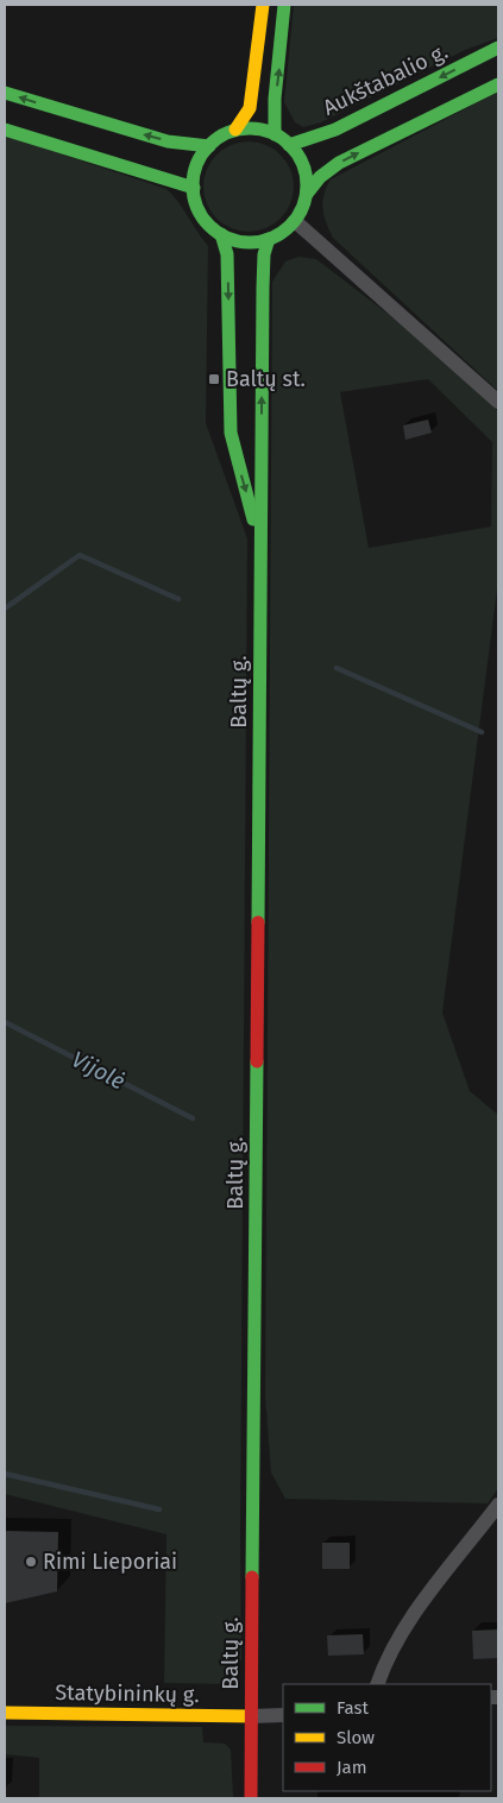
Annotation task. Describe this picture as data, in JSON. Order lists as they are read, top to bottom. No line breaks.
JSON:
{"streets":{"main road":["Aukštabalio g.","Baltų g.","Statybininkų g."]},"crossings":[["Aukštabalio g.","Baltų g."],["Baltų g.","Statybininkų g."]],"water":["Vijolė"],"places":{"transit":["Baltų st."],"other":["Rimi Lieporiai"]},"legend":["Fast","Slow","Jam"]}
